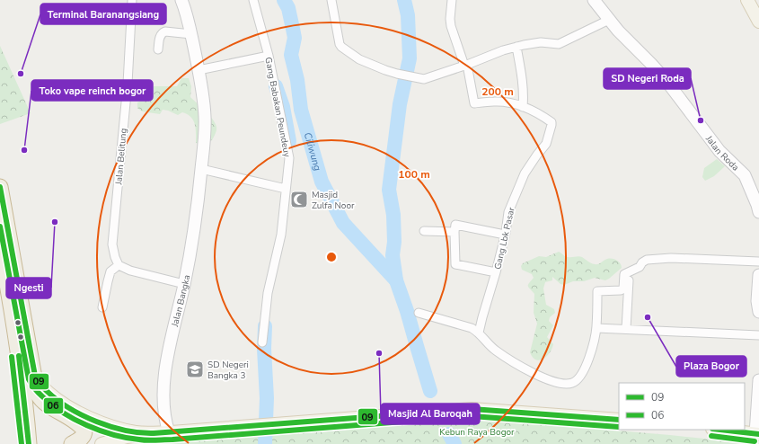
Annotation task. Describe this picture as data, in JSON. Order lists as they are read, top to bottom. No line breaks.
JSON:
{"streets":{"street":["Gang Babakan Peundeuy","Jalan Roda","Jalan Belitung","Gang Lbk Pasar","Jalan Bangka"]},"water":["Ciliwung"],"parks":["Kebun Raya Bogor"],"places":{"other":["Terminal Baranangsiang","SD Negeri Roda","Toko vape reinch bogor","Ngesti","Plaza Bogor","Masjid Al Baroqah"],"mosque":["Masjid Zulfa Noor"],"school or university":["SD Negeri Bangka 3"]},"lines":["transit line 09","transit line 06"],"legend":["09","06"],"rings":["200 m","100 m"]}
